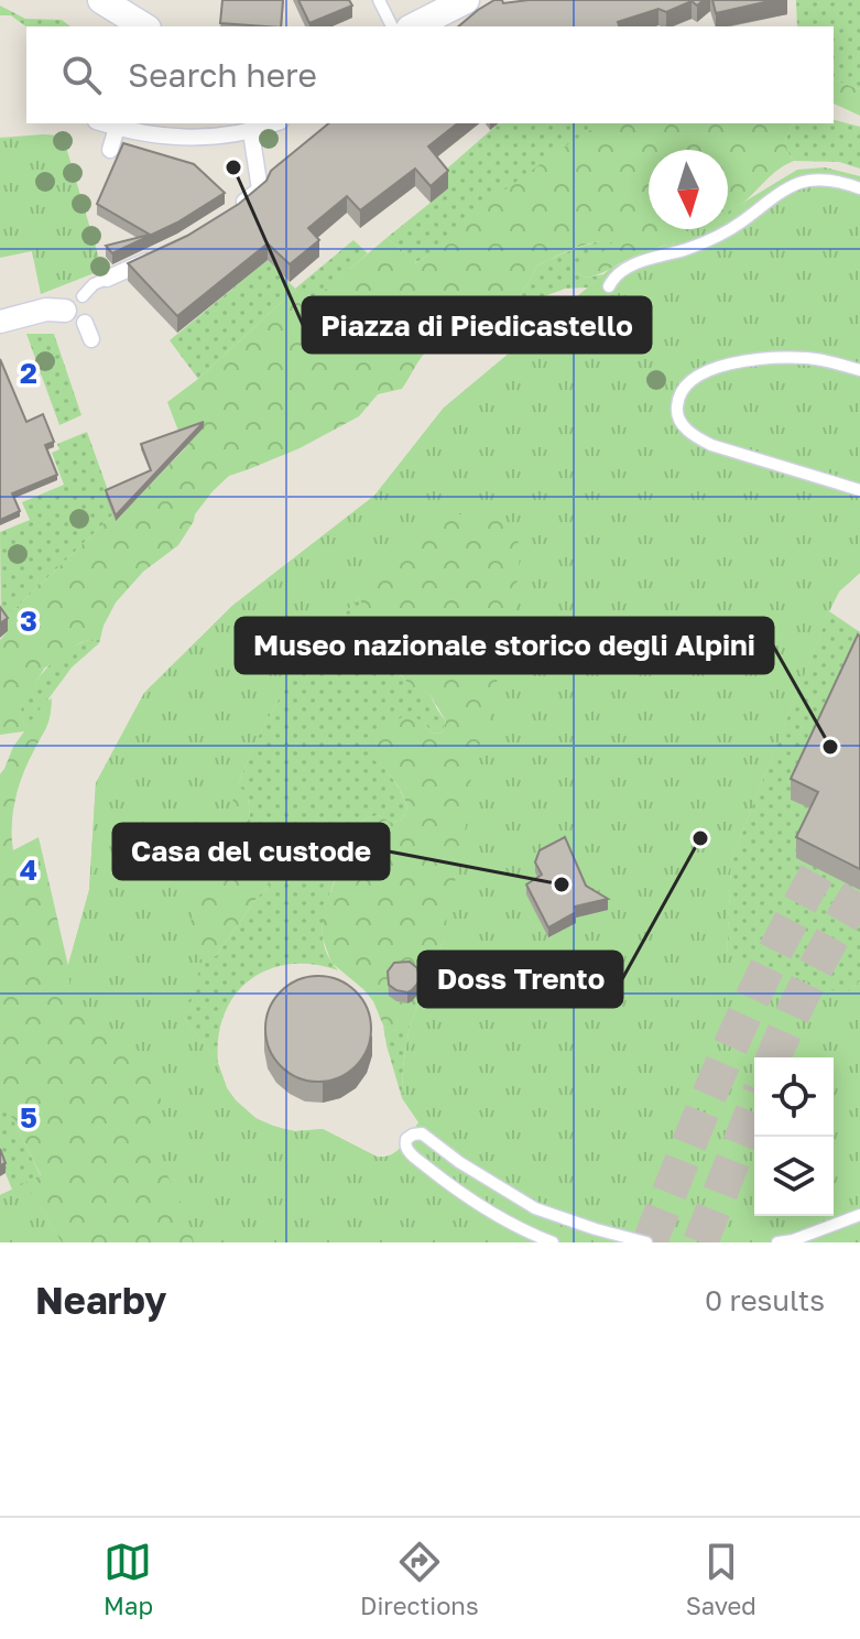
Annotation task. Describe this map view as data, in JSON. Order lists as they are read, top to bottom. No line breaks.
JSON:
{"places":["Piazza di Piedicastello","Museo nazionale storico degli Alpini","Doss Trento","Casa del custode"],"north":"bottom","page":{"search":"Search here","heading":["Nearby","0 results"],"nav":["Map","Directions","Saved"]},"grid":{"rows":["2","3","4","5"]}}
